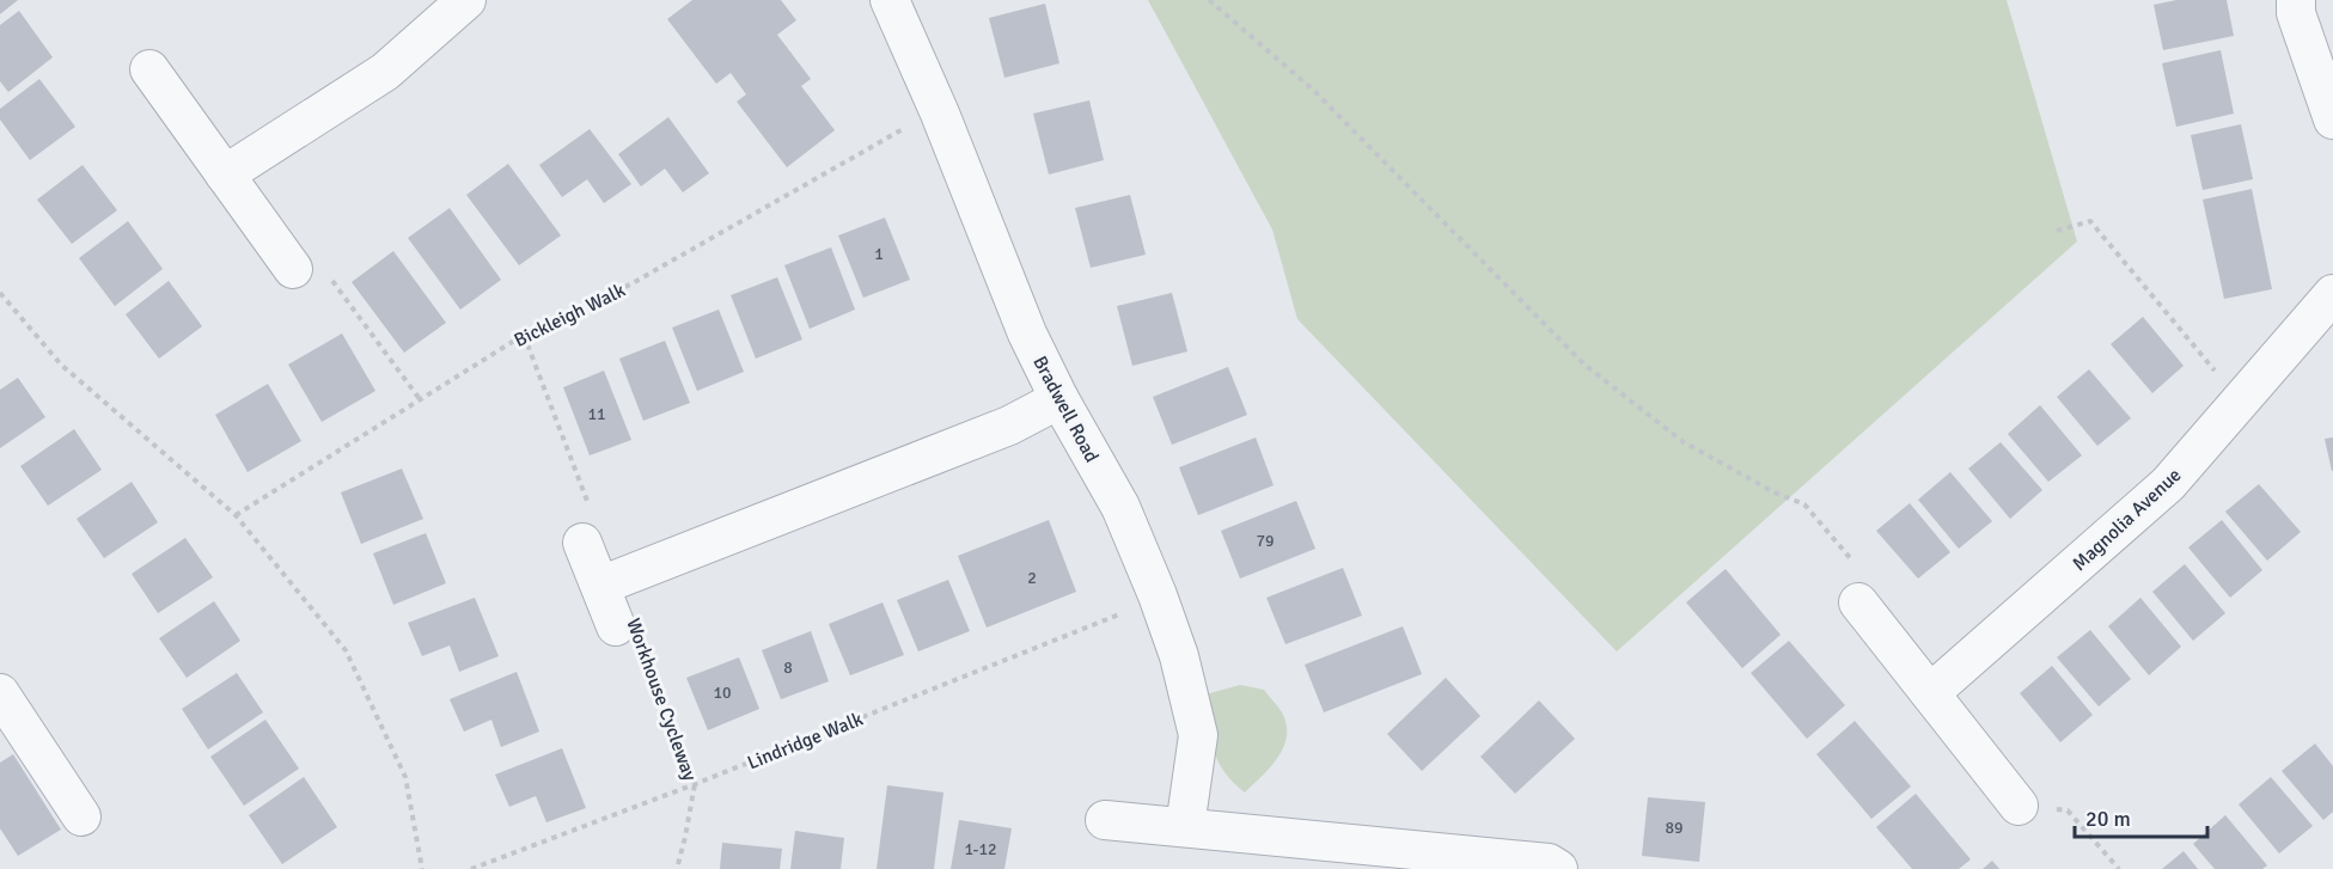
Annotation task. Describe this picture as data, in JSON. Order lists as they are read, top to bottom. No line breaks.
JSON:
{"streets":{"street":["Bradwell Road","Magnolia Avenue"],"path":["Bickleigh Walk","Workhouse Cycleway","Lindridge Walk"]},"crossings":[["Workhouse Cycleway","Lindridge Walk"]],"house_numbers":["1","11","79","2","8","10","89","1-12"],"scale_bar":"20 m"}
